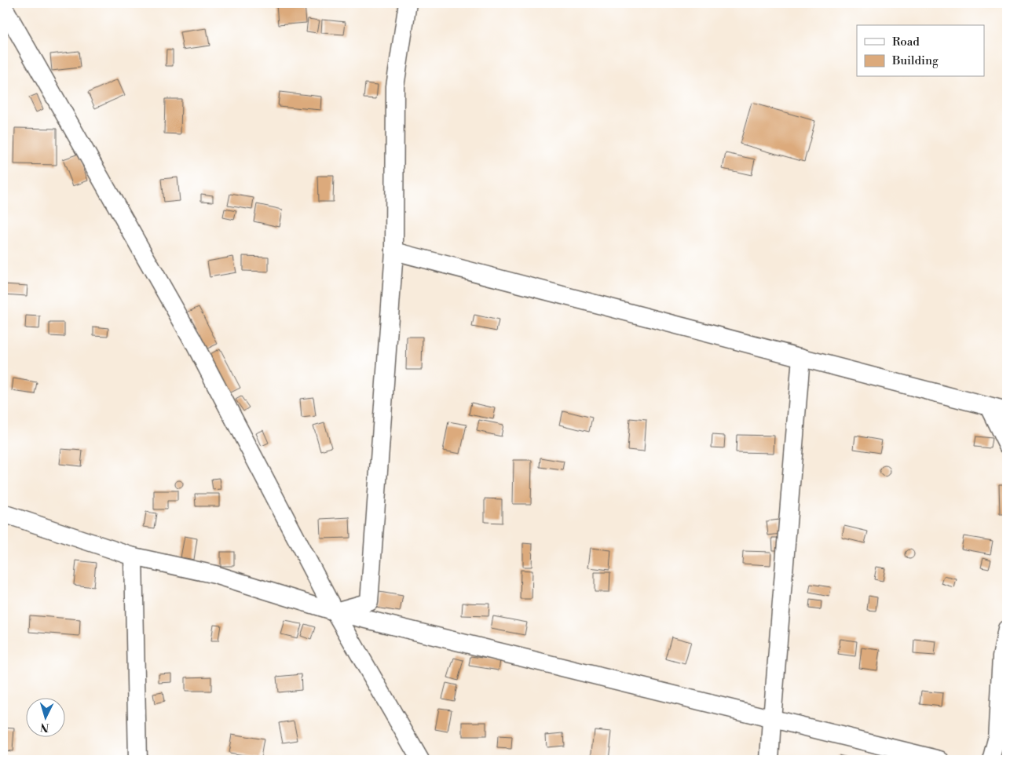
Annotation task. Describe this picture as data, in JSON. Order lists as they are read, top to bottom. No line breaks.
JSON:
{"legend":["Road","Building"],"north":"bottom"}
